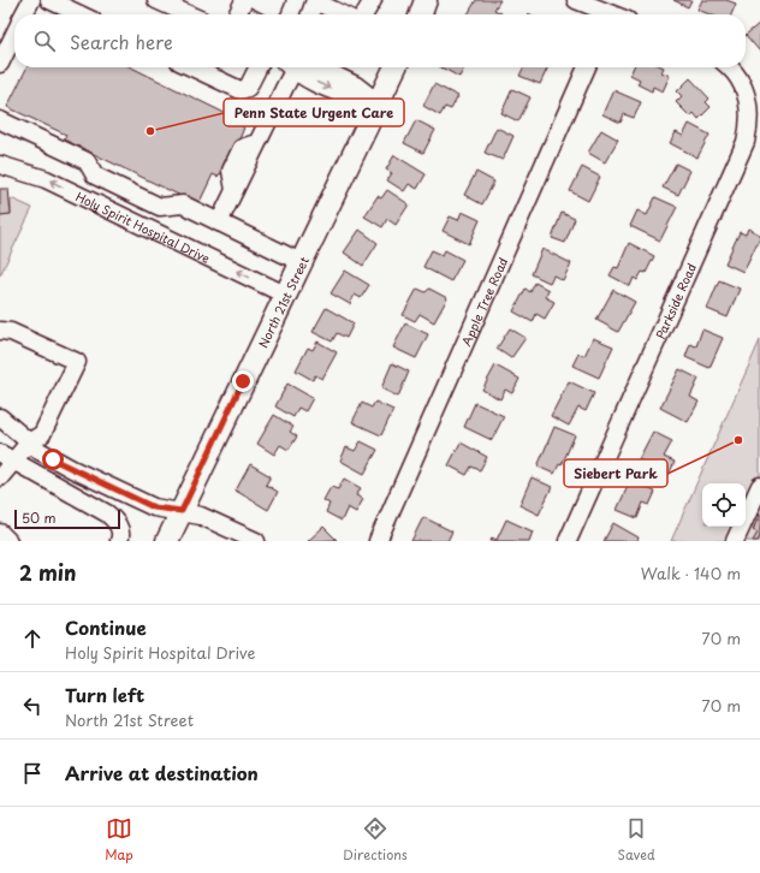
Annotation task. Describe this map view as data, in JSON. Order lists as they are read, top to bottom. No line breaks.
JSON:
{"streets":{"main road":["North 21st Street"],"street":["Holy Spirit Hospital Drive","Apple Tree Road","Parkside Road"]},"crossings":[["Holy Spirit Hospital Drive","North 21st Street"]],"places":["Penn State Urgent Care","Siebert Park"],"scale_bar":"50 m","page":{"search":"Search here","scale":"50 m","heading":["2 min","Walk · 140 m"],"list":[["Continue","Holy Spirit Hospital Drive","70 m"],["Turn left","North 21st Street","70 m"],"Arrive at destination"],"nav":["Map","Directions","Saved"]}}
